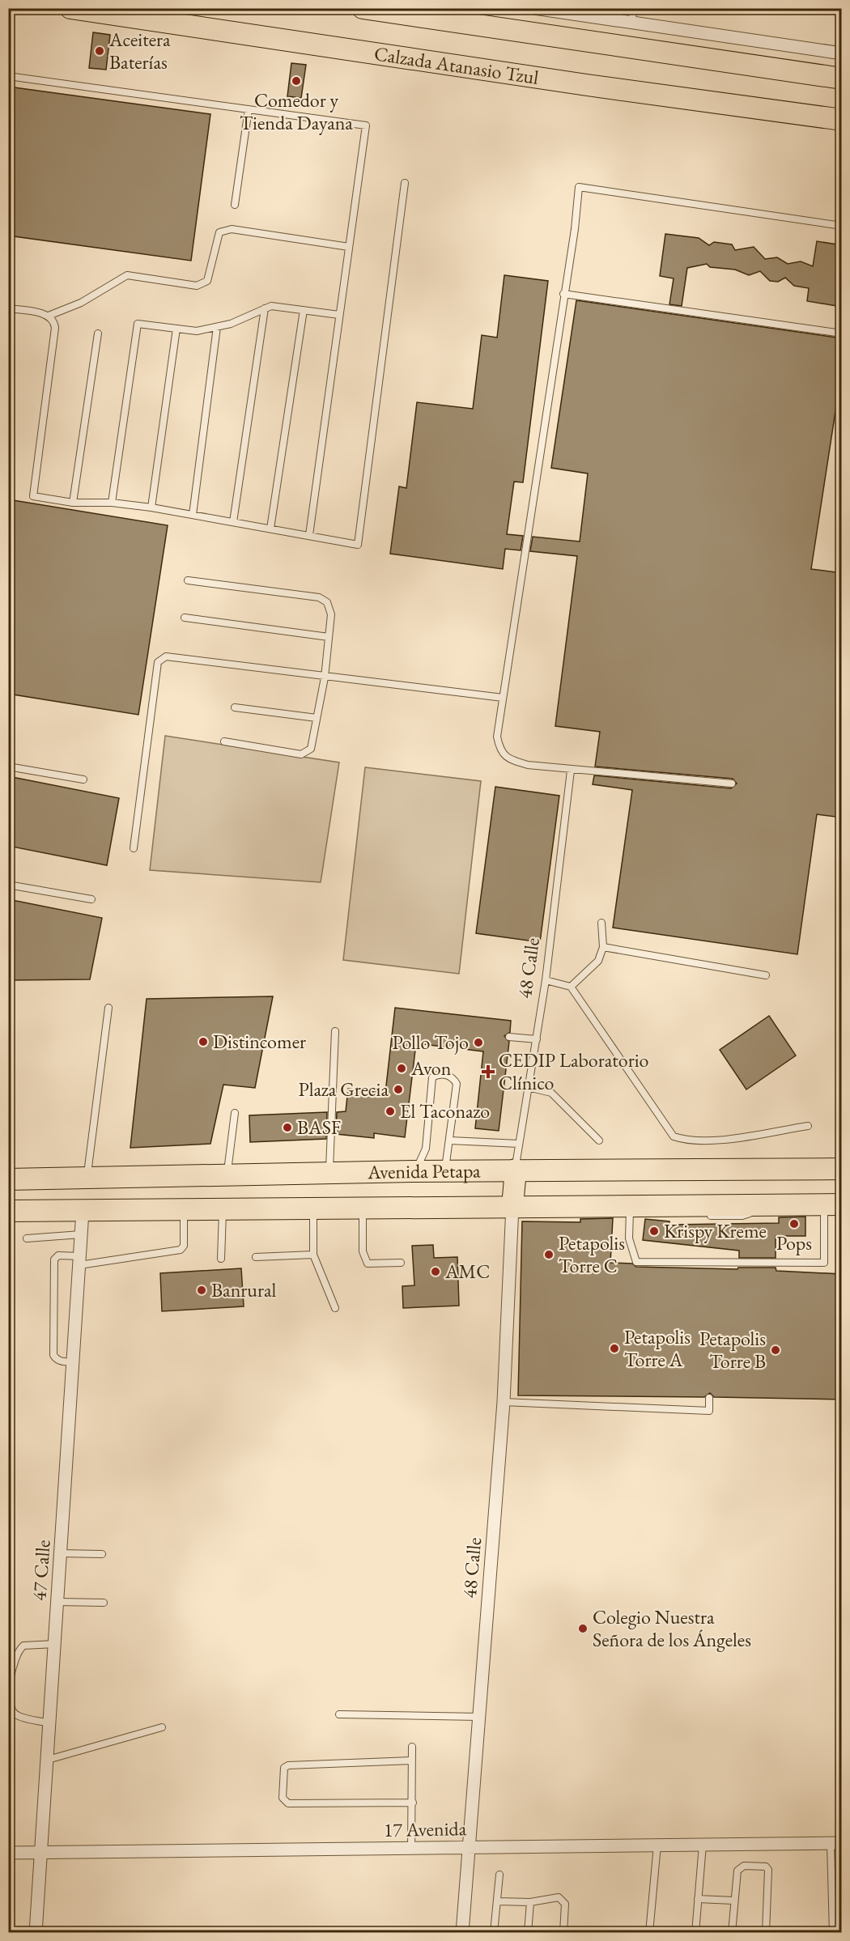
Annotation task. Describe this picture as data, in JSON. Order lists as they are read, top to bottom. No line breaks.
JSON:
{"streets":{"main road":["Calzada Atanasio Tzul","Avenida Petapa"],"street":["48 Calle","47 Calle","17 Avenida"]},"crossings":[["48 Calle","Avenida Petapa"],["48 Calle","17 Avenida"],["Avenida Petapa","47 Calle"],["47 Calle","17 Avenida"]],"places":{"other":["Aceitera Baterías","Comedor y Tienda Dayana","Distincomer","Pollo Tojo","Avon","Plaza Grecia","El Taconazo","BASF","Pops","Krispy Kreme","Petapolis Torre C","AMC","Banrural","Petapolis Torre A","Petapolis Torre B","Colegio Nuestra Señora de los Ángeles"],"health":["CEDIP Laboratorio Clínico"]}}
